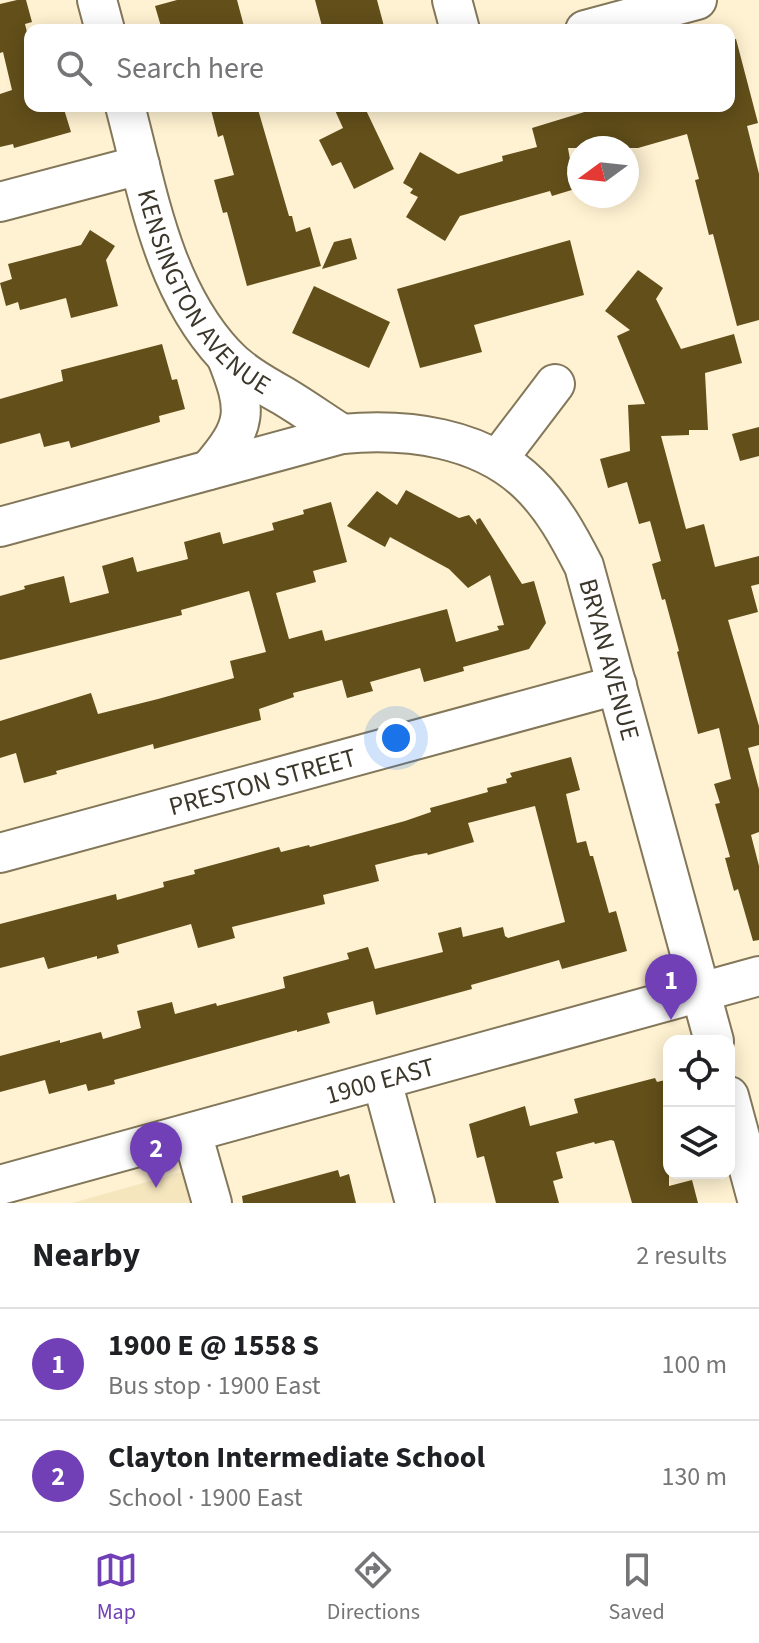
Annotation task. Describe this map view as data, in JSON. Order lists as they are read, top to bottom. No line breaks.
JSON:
{"streets":{"street":["KENSINGTON AVENUE","BRYAN AVENUE","PRESTON STREET","1900 EAST"]},"crossings":[["KENSINGTON AVENUE","BRYAN AVENUE"],["BRYAN AVENUE","PRESTON STREET"],["BRYAN AVENUE","1900 EAST"]],"north":"left","page":{"search":"Search here","pins":["1","2"],"heading":["Nearby","2 results"],"list":[{"mark":"1","name":"1900 E @ 1558 S","note":"Bus stop · 1900 East","value":"100 m"},{"mark":"2","name":"Clayton Intermediate School","note":"School · 1900 East","value":"130 m"}],"nav":["Map","Directions","Saved"]}}
